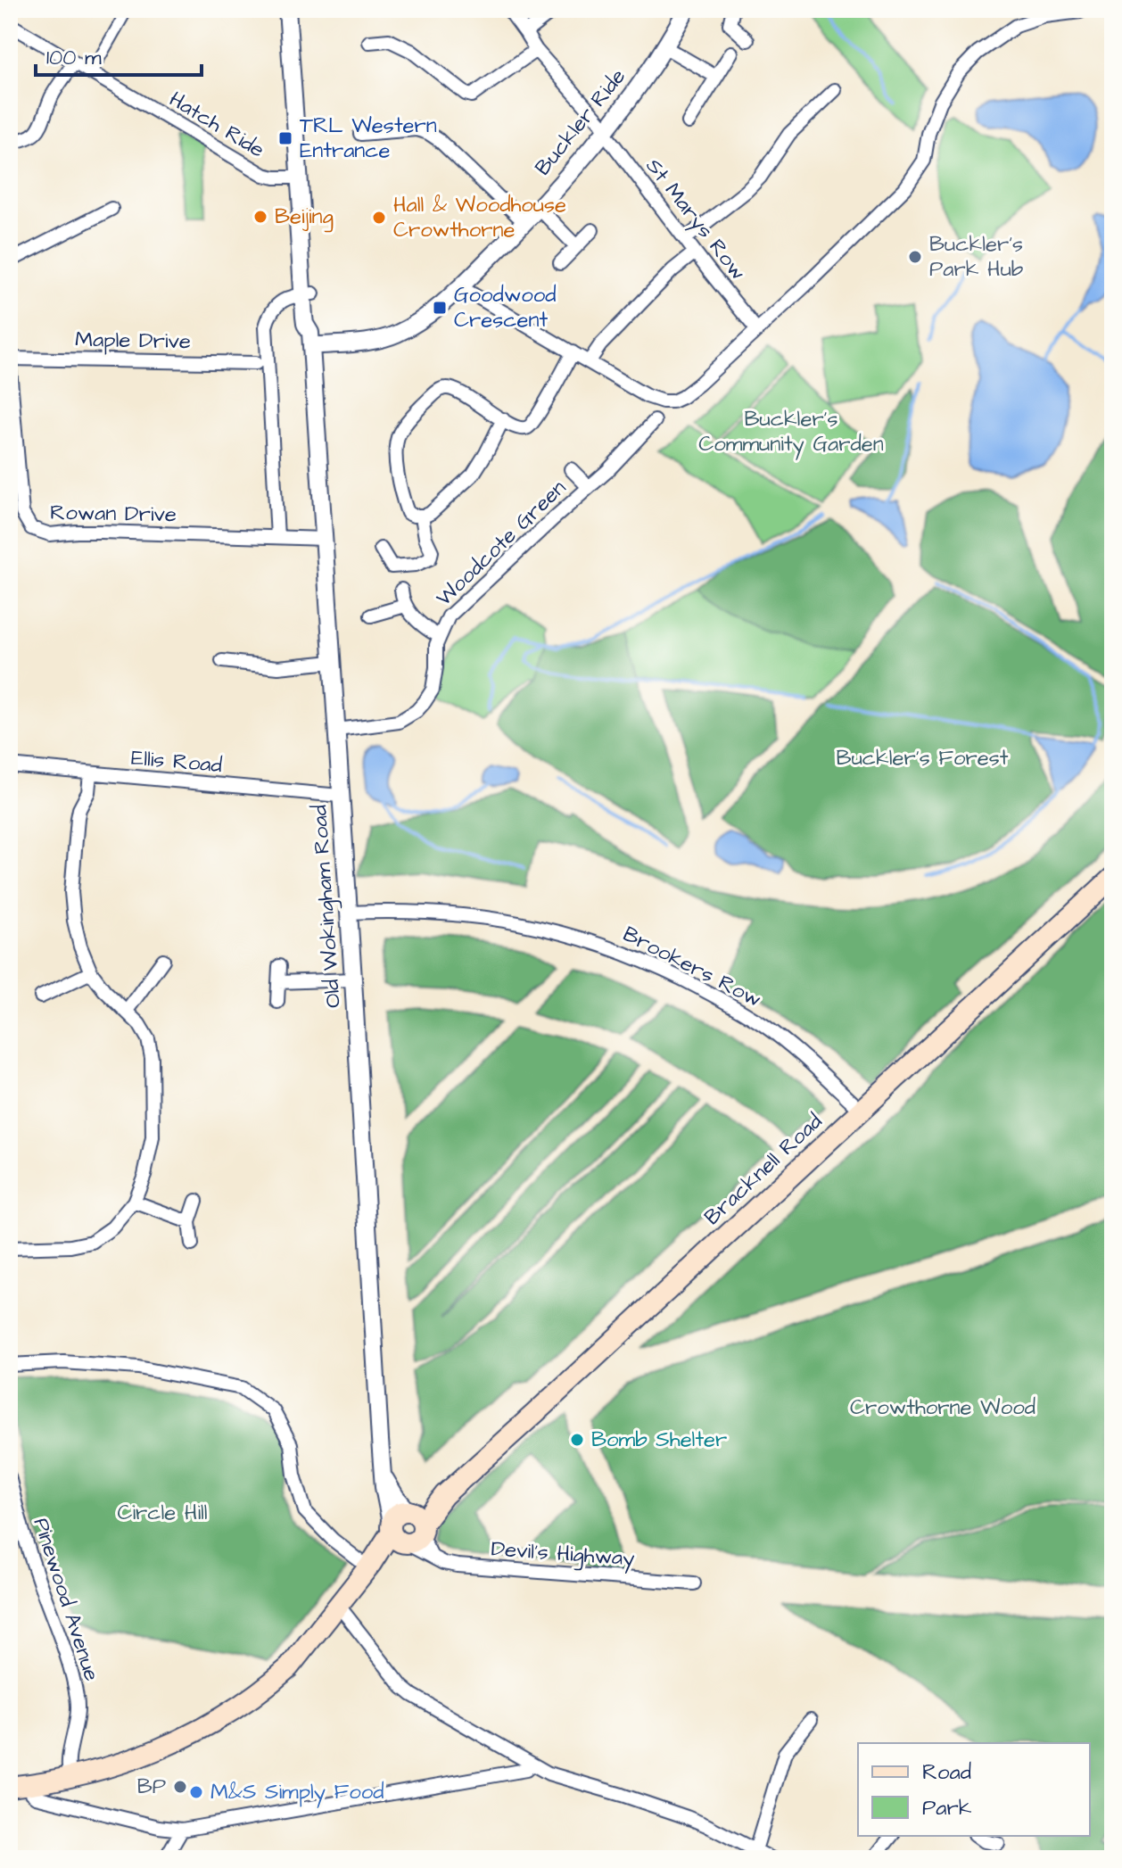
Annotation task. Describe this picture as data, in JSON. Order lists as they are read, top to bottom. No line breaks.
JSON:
{"streets":{"main road":["Bracknell Road"],"street":["Buckler Ride","Hatch Ride","St Marys Row","Maple Drive","Rowan Drive","Woodcote Green","Ellis Road","Old Wokingham Road","Brookers Row","Devil's Highway","Pinewood Avenue"]},"crossings":[["Buckler Ride","St Marys Row"],["Buckler Ride","Old Wokingham Road"],["Hatch Ride","Old Wokingham Road"],["Maple Drive","Rowan Drive"],["Rowan Drive","Old Wokingham Road"],["Woodcote Green","Old Wokingham Road"],["Ellis Road","Old Wokingham Road"],["Old Wokingham Road","Brookers Row"],["Old Wokingham Road","Bracknell Road"],["Old Wokingham Road","Devil's Highway"],["Brookers Row","Bracknell Road"],["Bracknell Road","Devil's Highway"],["Bracknell Road","Pinewood Avenue"]],"parks":["Buckler’s Community Garden","Buckler's Forest","Crowthorne Wood","Circle Hill"],"places":{"transit":["TRL Western Entrance","Goodwood Crescent"],"other":["Beijing","Hall & Woodhouse Crowthorne","Buckler's Park Hub","Bomb Shelter","BP","M&S Simply Food"]},"legend":["Road","Park"],"scale_bar":"100 m"}
